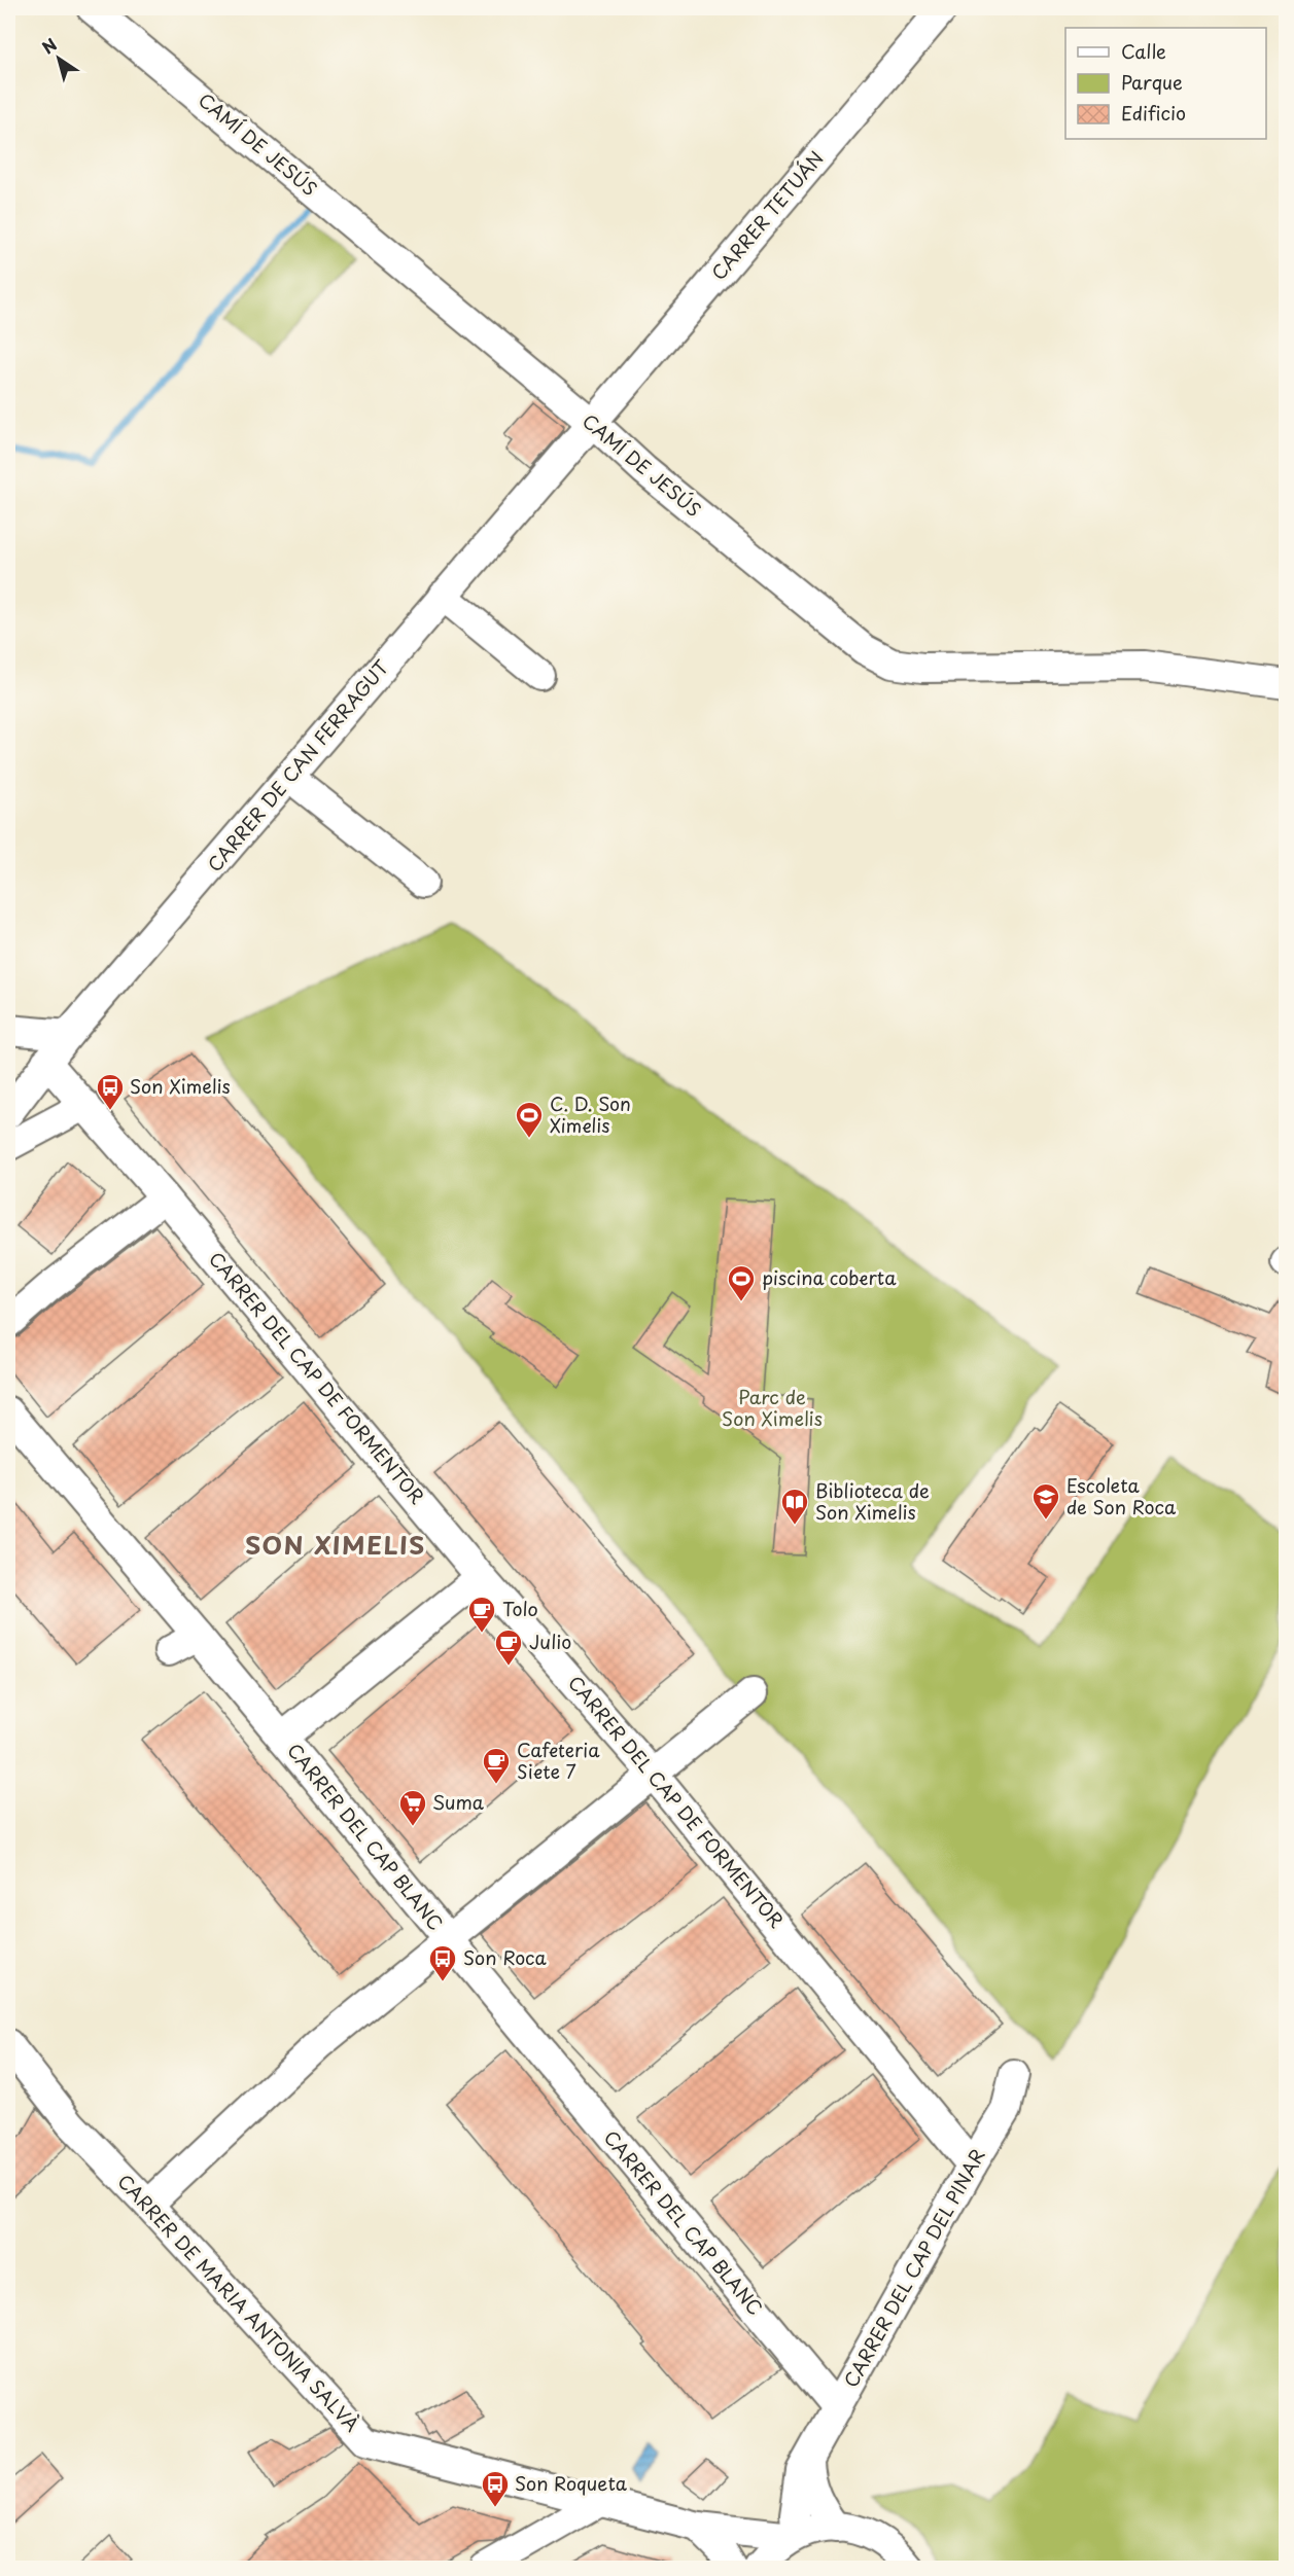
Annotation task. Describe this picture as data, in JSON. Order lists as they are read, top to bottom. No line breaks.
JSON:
{"streets":{"street":["CAMÍ DE JESÚS","CARRER TETUÁN","CARRER DE CAN FERRAGUT","CARRER DEL CAP DE FORMENTOR","CARRER DEL CAP BLANC","CARRER DEL CAP DEL PINAR","CARRER DE MARIA ANTONIA SALVÀ"]},"crossings":[["CAMÍ DE JESÚS","CARRER TETUÁN"],["CAMÍ DE JESÚS","CARRER DE CAN FERRAGUT"],["CARRER TETUÁN","CARRER DE CAN FERRAGUT"],["CARRER DEL CAP DE FORMENTOR","CARRER DEL CAP DEL PINAR"],["CARRER DEL CAP BLANC","CARRER DEL CAP DEL PINAR"],["CARRER DEL CAP DEL PINAR","CARRER DE MARIA ANTONIA SALVÀ"]],"districts":["SON XIMELIS"],"parks":["Parc de Son Ximelis"],"places":{"bus stop":["Son Ximelis","Son Roca","Son Roqueta"],"sports":["C. D. Son Ximelis","piscina coberta"],"school or university":["Escoleta de Son Roca"],"library":["Biblioteca de Son Ximelis"],"cafe":["Tolo","Julio","Cafeteria Siete 7"],"supermarket":["Suma"]},"legend":["Calle","Parque","Edificio"],"north":"top left"}
